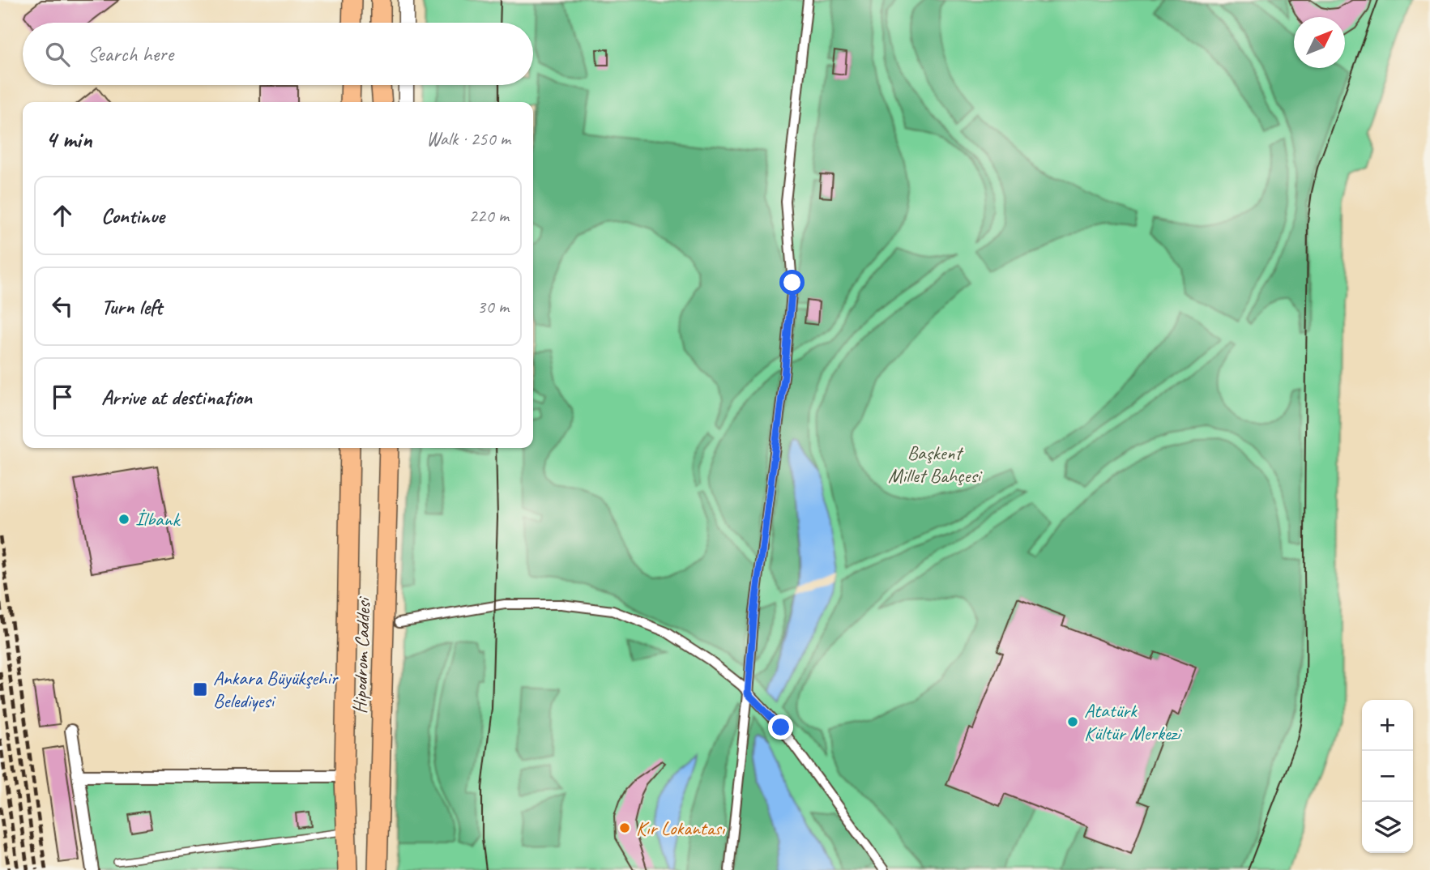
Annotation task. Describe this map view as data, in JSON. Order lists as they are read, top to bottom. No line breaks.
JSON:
{"streets":{"main road":["Hipodrom Caddesi"]},"parks":["Başkent Millet Bahçesi"],"places":{"other":["İlbank","Atatürk Kültür Merkezi","Kır Lokantası"],"transit":["Ankara Büyükşehir Belediyesi"]},"north":"top right","page":{"search":"Search here","heading":["4 min","Walk · 250 m"],"list":[["Continue","220 m"],["Turn left","30 m"],"Arrive at destination"],"map_buttons":["+","−"]}}
